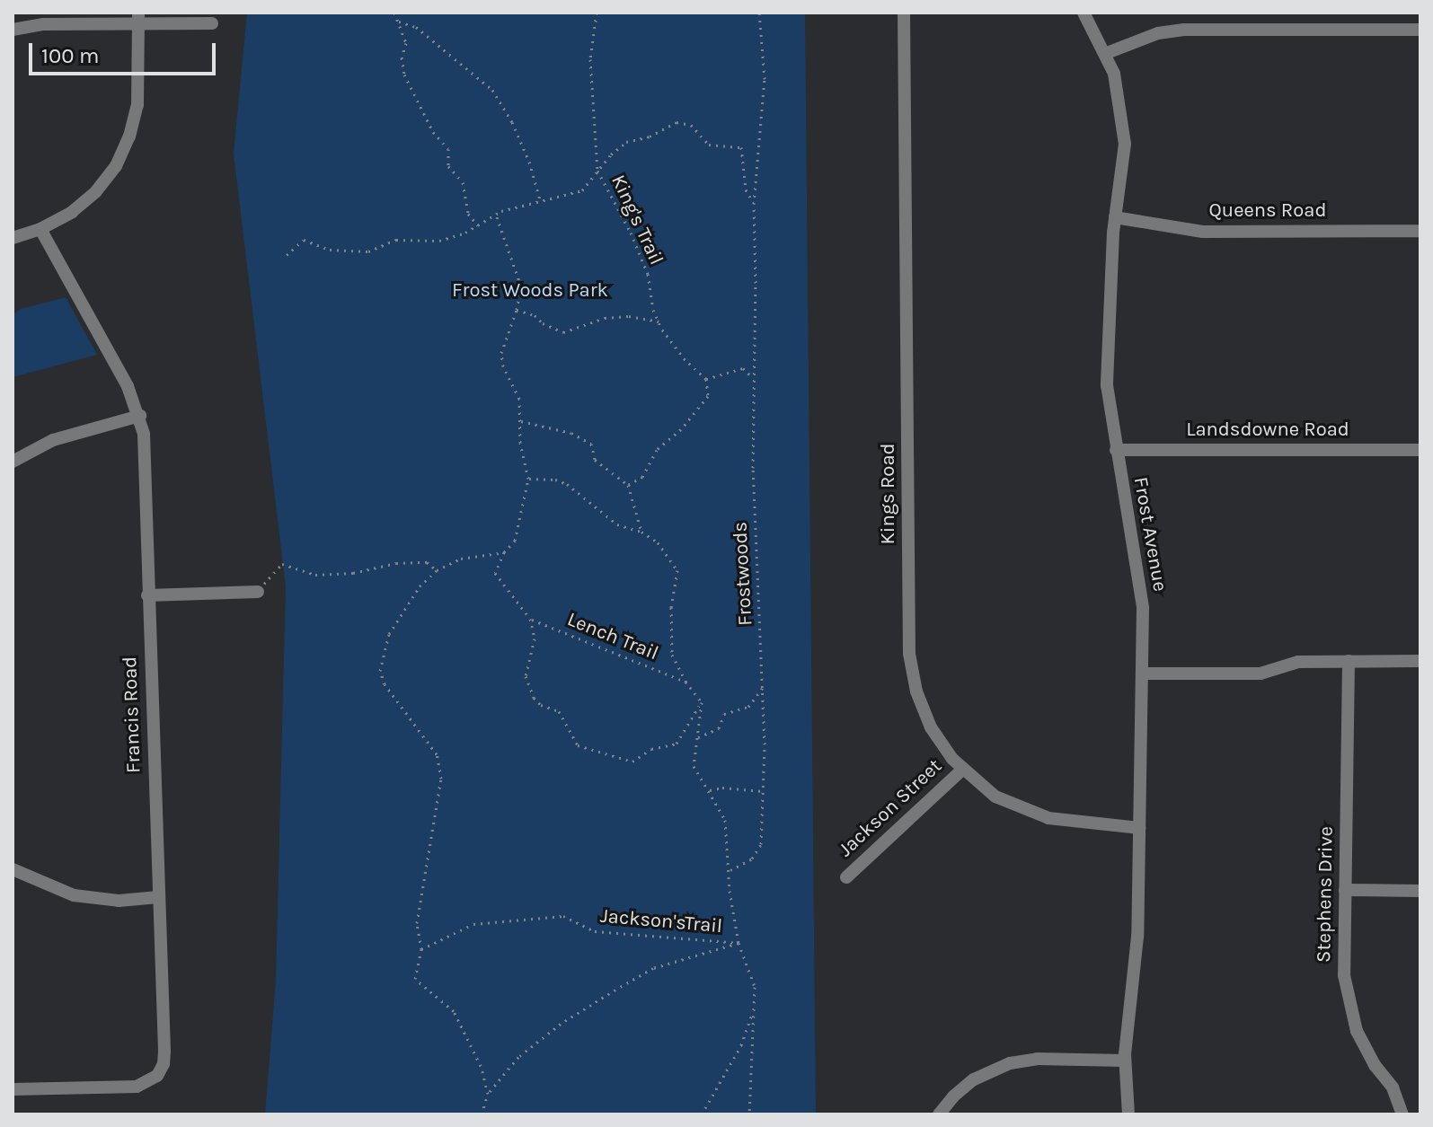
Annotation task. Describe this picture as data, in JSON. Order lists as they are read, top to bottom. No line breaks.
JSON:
{"streets":{"street":["Queens Road","Landsdowne Road","Kings Road","Frost Avenue","Francis Road","Jackson Street","Stephens Drive"],"path":["King's Trail","Frostwoods","Lench Trail","Jackson'sTrail"]},"crossings":[["Queens Road","Frost Avenue"],["Landsdowne Road","Frost Avenue"],["Kings Road","Frost Avenue"],["Kings Road","Jackson Street"]],"parks":["Frost Woods Park"],"scale_bar":"100 m"}
